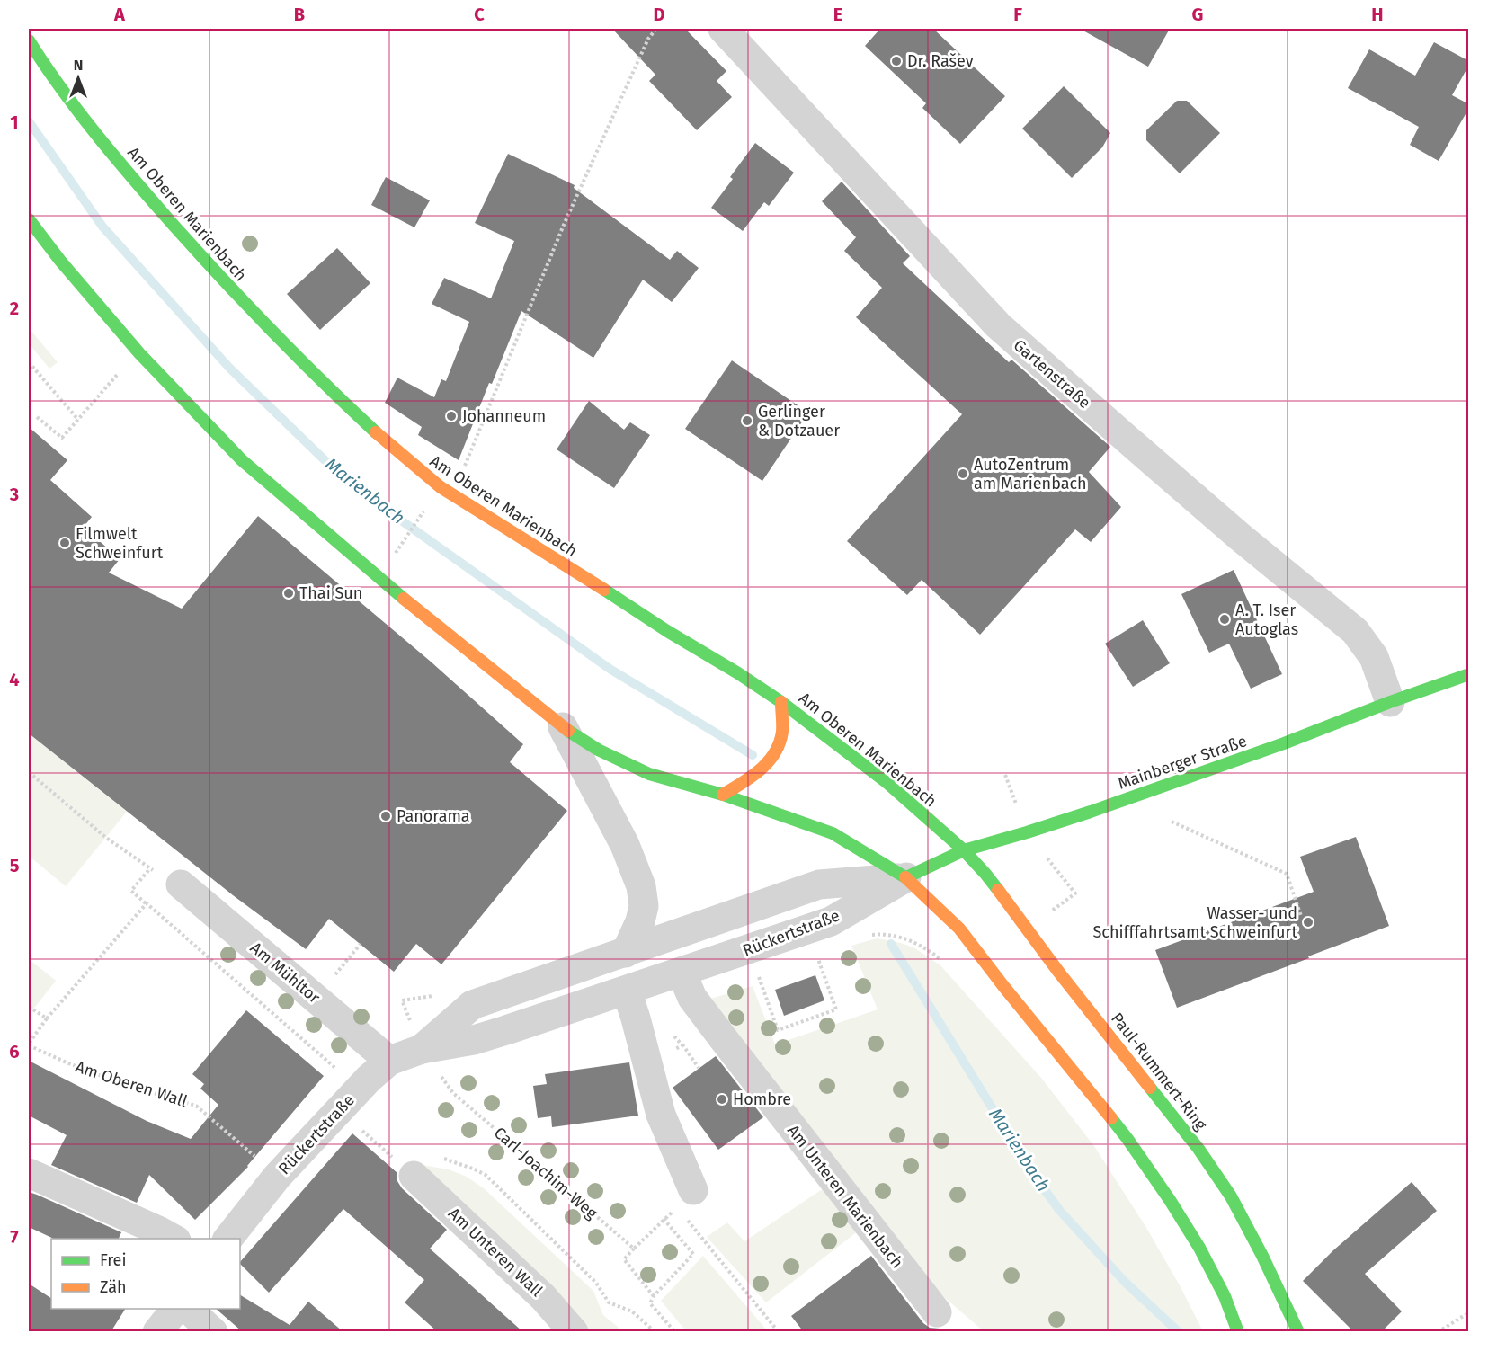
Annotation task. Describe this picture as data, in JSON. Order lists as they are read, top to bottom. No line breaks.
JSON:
{"streets":{"main road":["Am Oberen Marienbach","Mainberger Straße","Paul-Rummert-Ring"],"street":["Gartenstraße","Rückertstraße","Am Mühltor","Am Unteren Marienbach","Am Unteren Wall"],"path":["Am Oberen Wall","Carl-Joachim-Weg"]},"crossings":[["Am Oberen Marienbach","Mainberger Straße"],["Am Oberen Marienbach","Paul-Rummert-Ring"],["Gartenstraße","Mainberger Straße"],["Mainberger Straße","Rückertstraße"],["Mainberger Straße","Paul-Rummert-Ring"],["Rückertstraße","Am Mühltor"],["Rückertstraße","Carl-Joachim-Weg"],["Rückertstraße","Am Unteren Marienbach"]],"water":["Marienbach"],"places":["Dr. Rašev","Johanneum","Gerlinger & Dotzauer","AutoZentrum am Marienbach","Filmwelt Schweinfurt","Thai Sun","A. T. Iser Autoglas","Panorama","Wasser- und Schifffahrtsamt Schweinfurt","Hombre"],"legend":["Frei","Zäh"],"north":"top","grid":{"columns":["A","B","C","D","E","F","G","H"],"rows":["1","2","3","4","5","6","7"]}}
